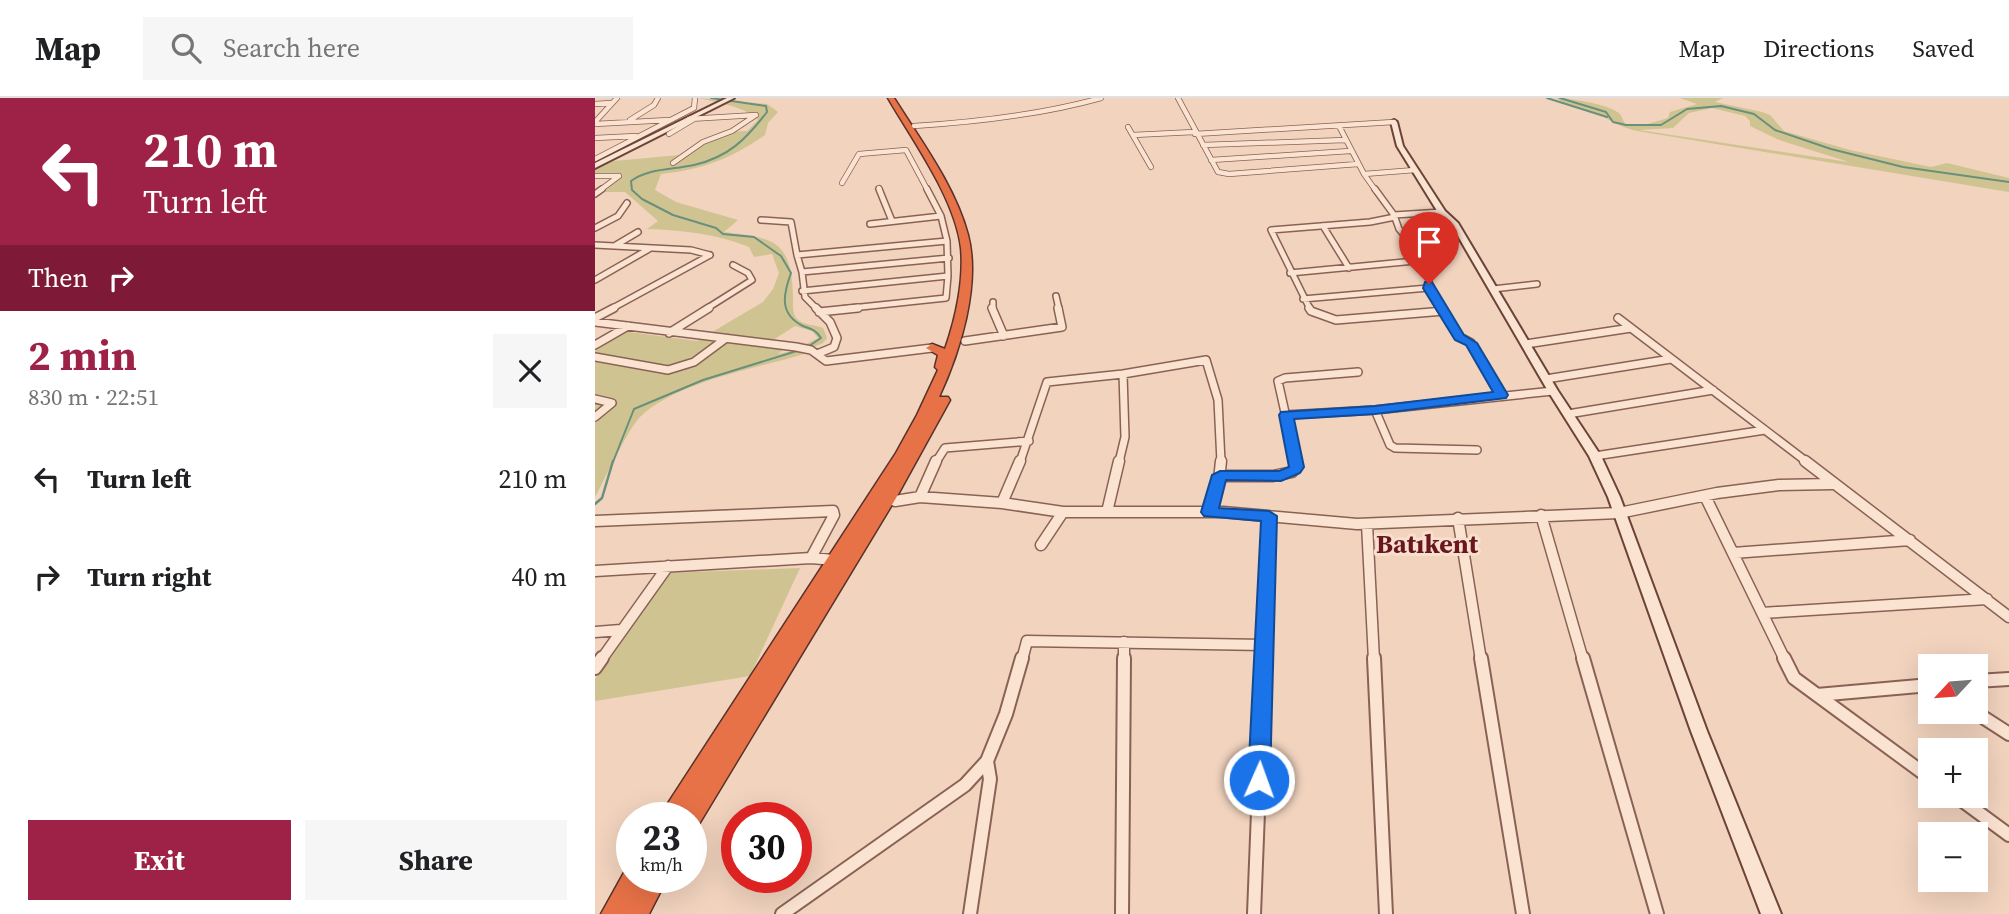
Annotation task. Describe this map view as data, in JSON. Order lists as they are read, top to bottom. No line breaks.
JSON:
{"districts":["Batıkent"],"north":"bottom left","page":{"header":"Map","search":"Search here","nav":["Map","Directions","Saved"],"turn":["210 m","Turn left"],"then":"Then","heading":["2 min","830 m · 22:51"],"list":[{"name":"Turn left","value":"210 m"},{"name":"Turn right","value":"40 m"}],"map_buttons":["+","−"],"speed":"23 km/h","limit":"30","buttons":["Exit","Share"]}}
